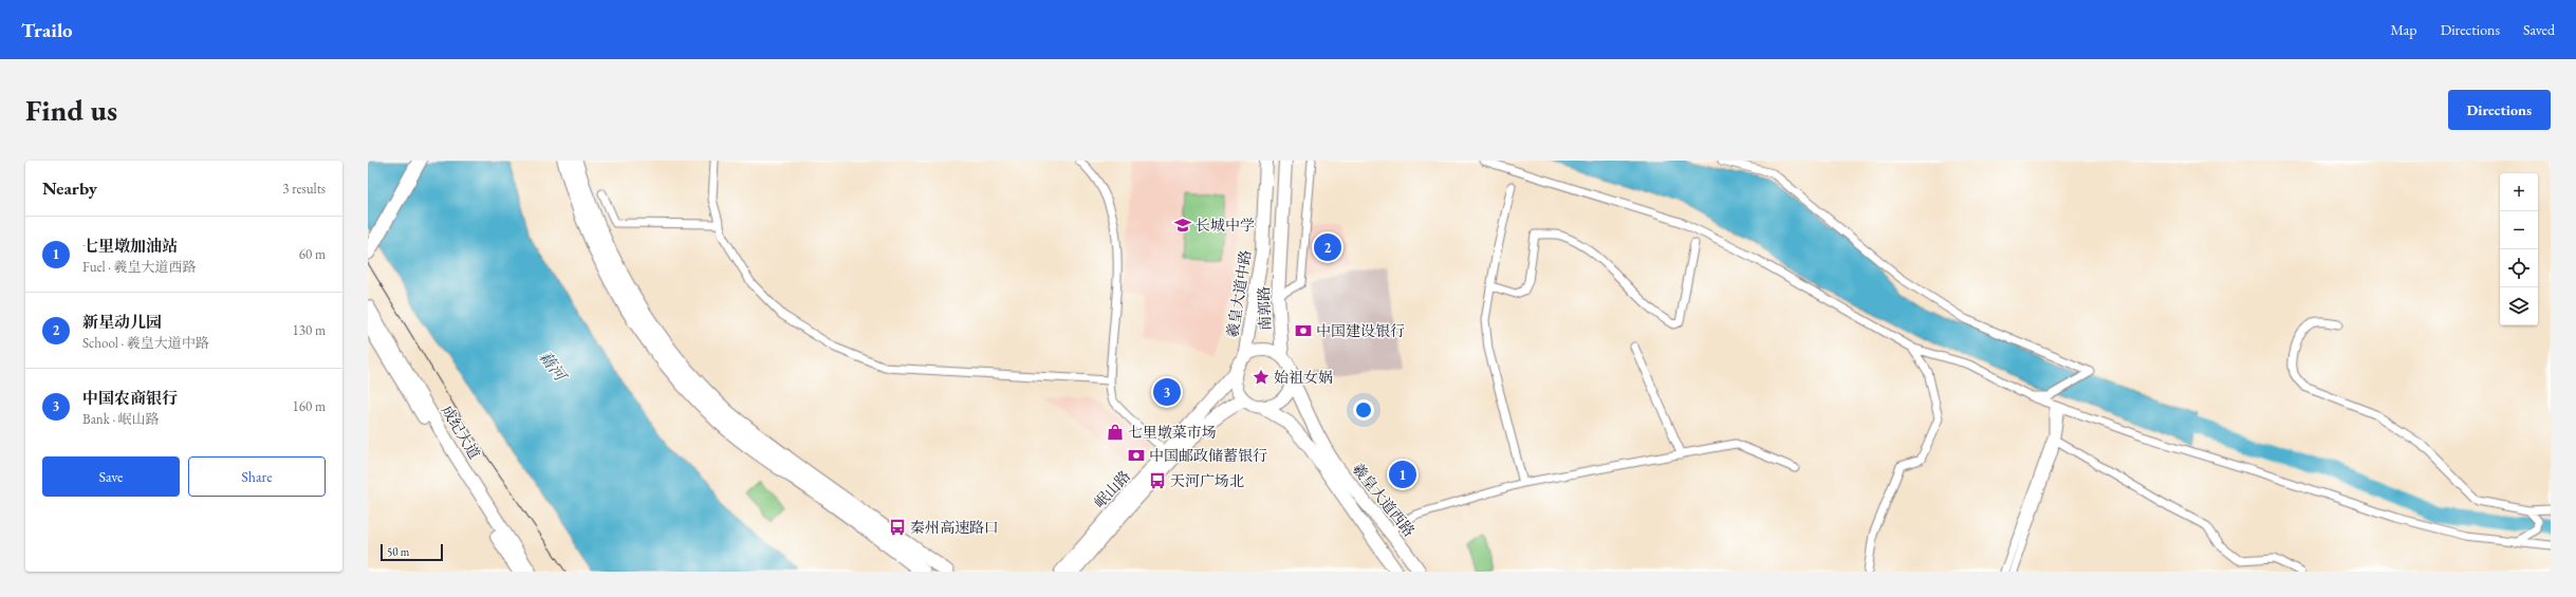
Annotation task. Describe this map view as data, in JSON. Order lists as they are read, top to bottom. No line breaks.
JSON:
{"streets":{"main road":["羲皇大道中路","南郭路","成纪大道","岷山路","羲皇大道西路"]},"crossings":[["羲皇大道中路","南郭路"],["羲皇大道中路","岷山路"],["羲皇大道中路","羲皇大道西路"],["南郭路","岷山路"],["南郭路","羲皇大道西路"],["岷山路","羲皇大道西路"]],"water":["藉河"],"places":{"school or university":["长城中学"],"bank":["中国建设银行","中国邮政储蓄银行"],"place":["始祖女娲"],"shop":["七里墩菜市场"],"bus stop":["天河广场北","秦州高速路口"]},"scale_bar":"50 m","page":{"header":"Trailo","nav":["Map","Directions","Saved"],"buttons":["Directions",["Save","Share"]],"title":"Find us","heading":["Nearby","3 results"],"map_buttons":["+","−"],"list":[{"mark":"1","name":"七里墩加油站","note":"Fuel · 羲皇大道西路","value":"60 m"},{"mark":"2","name":"新星动儿园","note":"School · 羲皇大道中路","value":"130 m"},{"mark":"3","name":"中国农商银行","note":"Bank · 岷山路","value":"160 m"}],"pins":["2","3","1"],"scale":"50 m"}}
